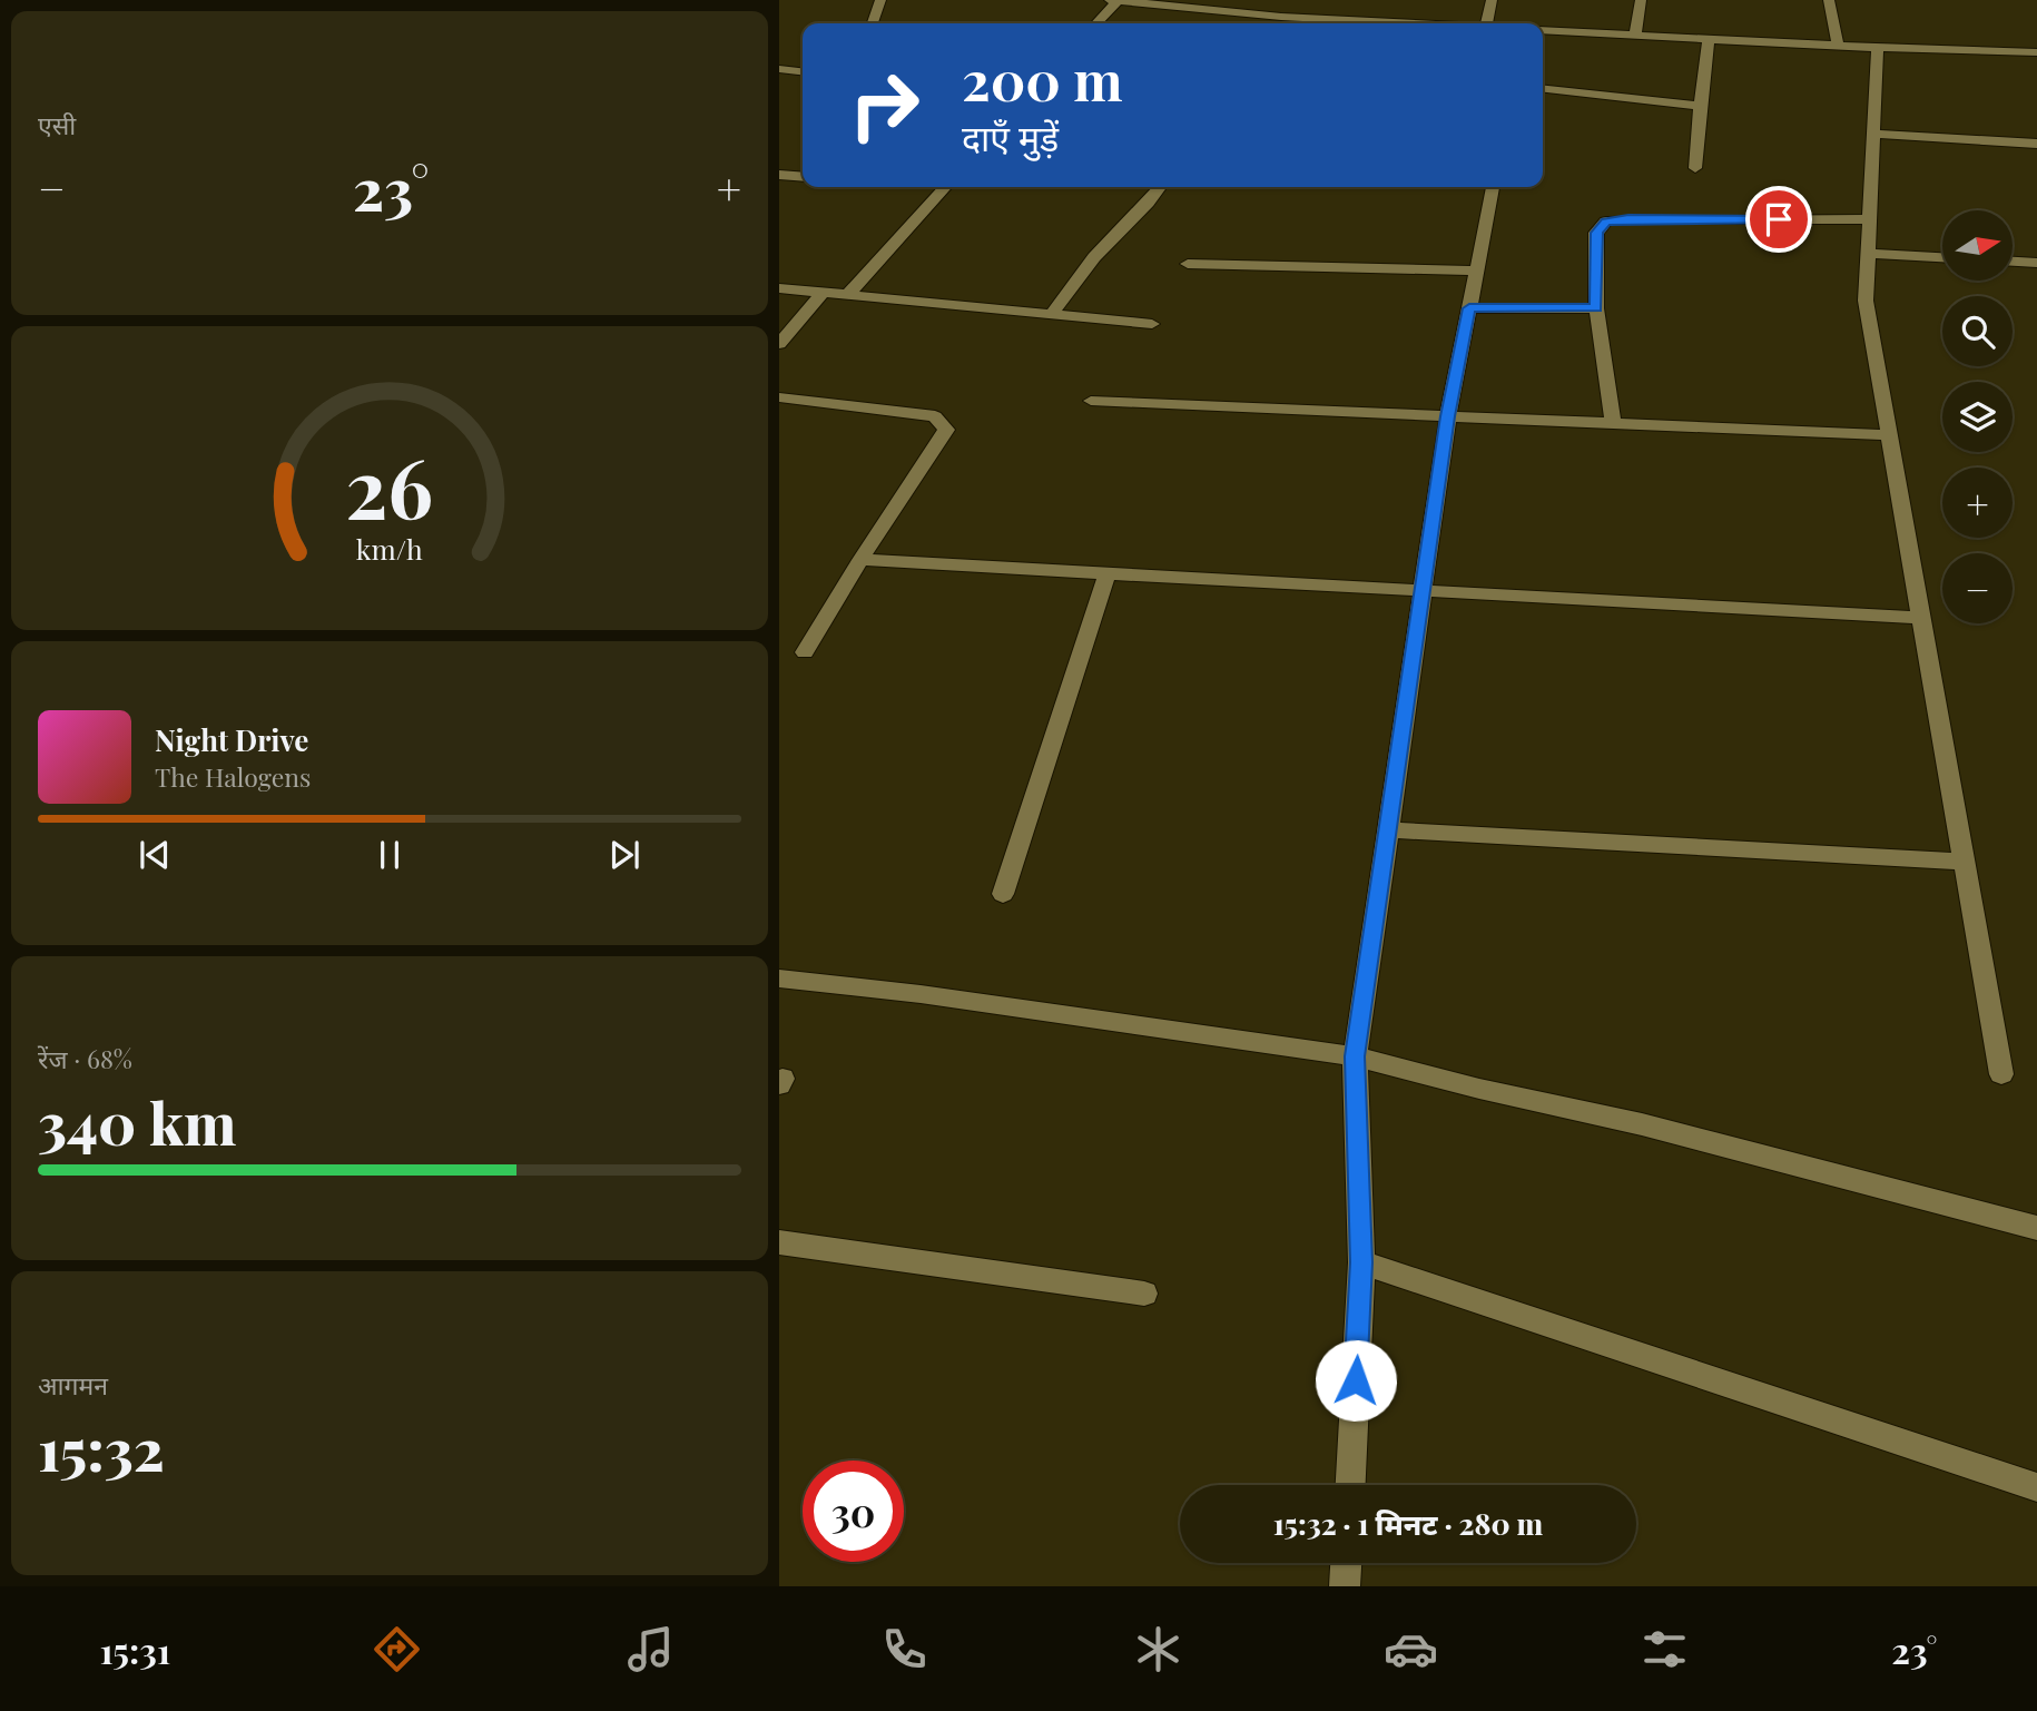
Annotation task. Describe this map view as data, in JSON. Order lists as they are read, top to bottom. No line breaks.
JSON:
{"north":"right","page":{"tile":["एसी",["रेंज · 68%","340 km"],["आगमन","15:32"]],"turn":["200 m","दाएँ मुड़ें"],"heat":["−","23°","+"],"map_buttons":["+","−"],"song":["Night Drive","The Halogens"],"limit":"30","trip":"15:32 · 1 मिनट · 280 m","tabs":["15:31","23°"],"gauge":["26","km/h"]}}
